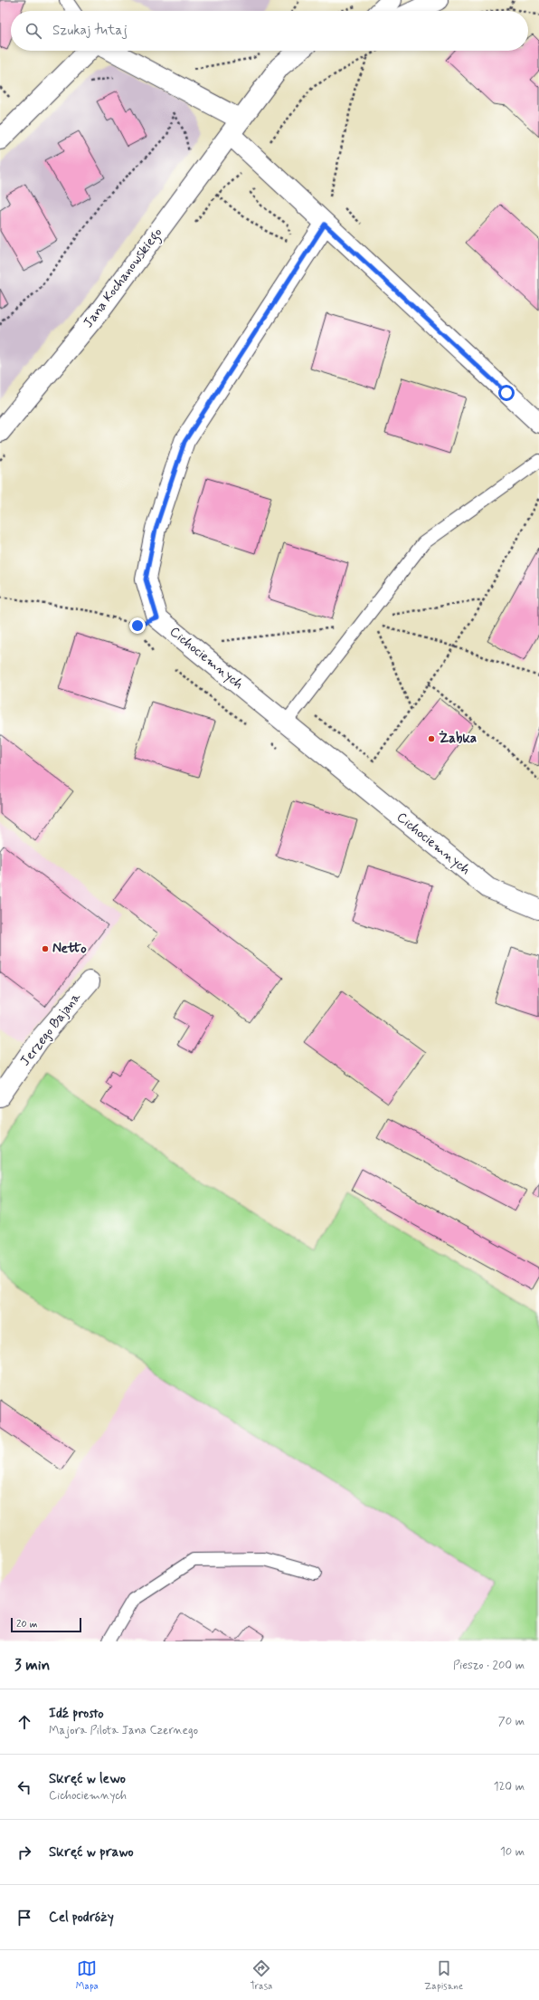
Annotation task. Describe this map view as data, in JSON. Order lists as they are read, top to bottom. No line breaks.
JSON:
{"streets":{"street":["Jana Kochanowskiego","Cichociemnych","Jerzego Bajana"]},"places":["Żabka","Netto"],"scale_bar":"20 m","page":{"search":"Szukaj tutaj","scale":"20 m","heading":["3 min","Pieszo · 200 m"],"list":[["Idź prosto","Majora Pilota Jana Czernego","70 m"],["Skręć w lewo","Cichociemnych","120 m"],["Skręć w prawo","10 m"],"Cel podróży"],"nav":["Mapa","Trasa","Zapisane"]}}
